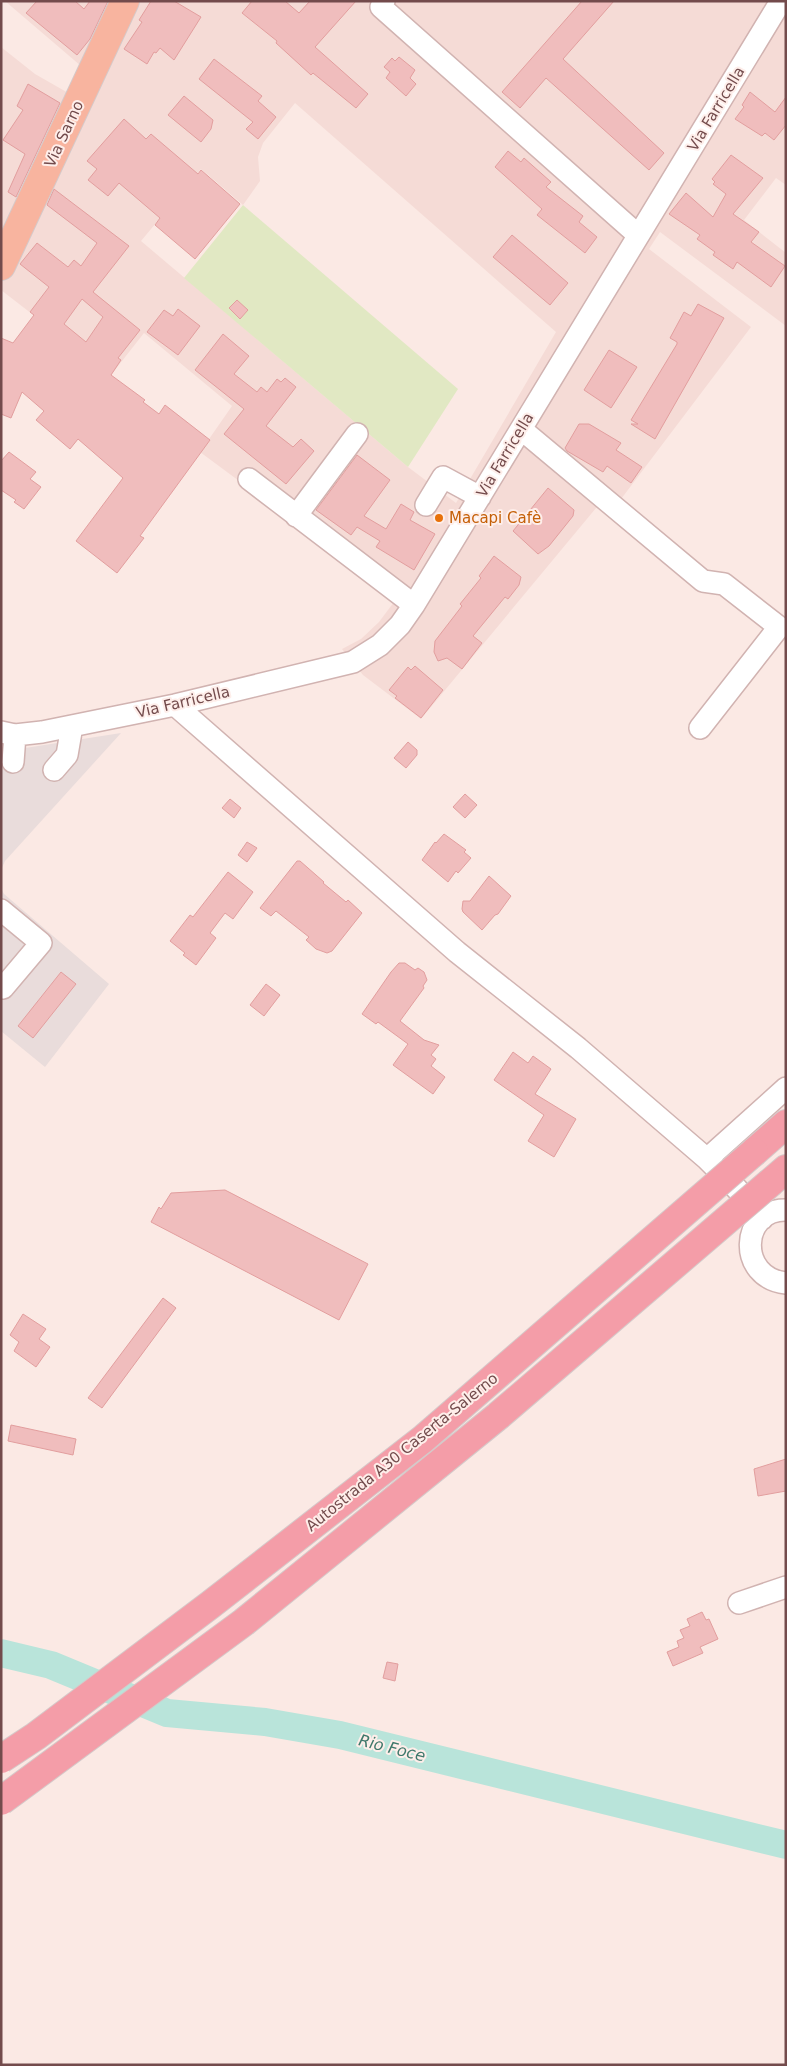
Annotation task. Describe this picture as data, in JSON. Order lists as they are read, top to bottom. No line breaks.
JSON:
{"streets":{"highway":["Autostrada A30 Caserta-Salerno"],"main road":["Via Sarno"],"street":["Via Farricella"]},"water":["Rio Foce"],"places":["Macapi Cafè"]}
